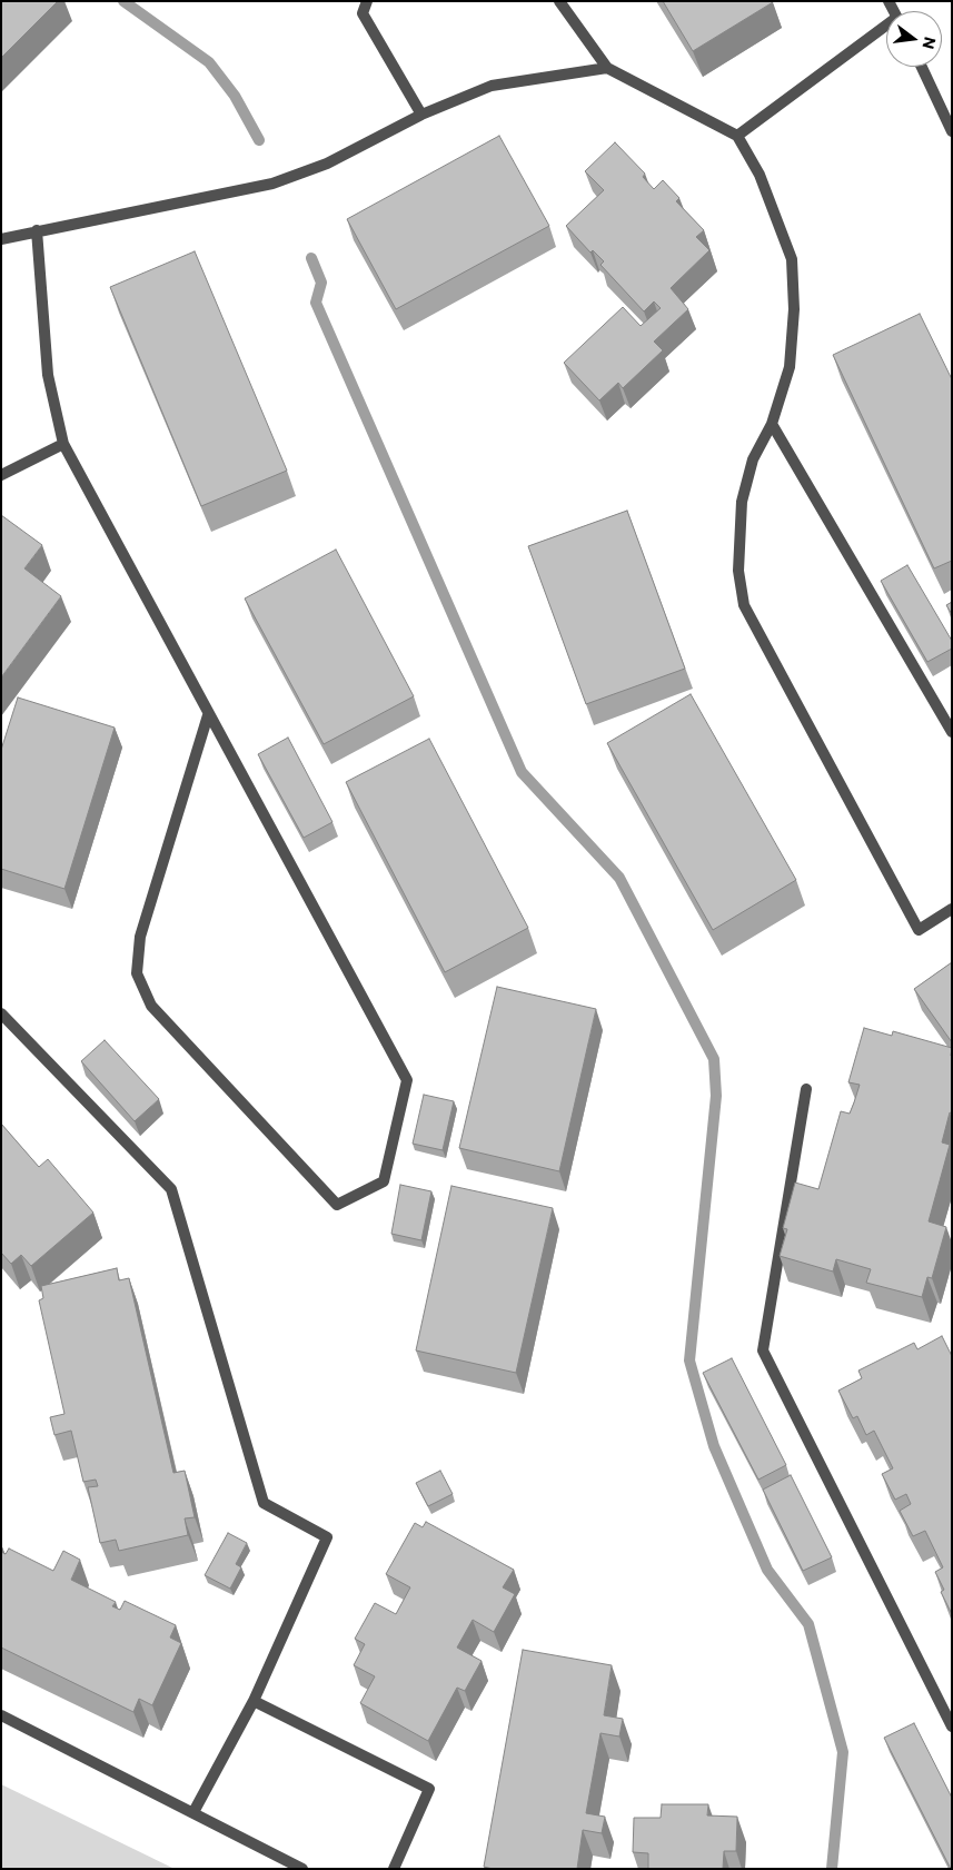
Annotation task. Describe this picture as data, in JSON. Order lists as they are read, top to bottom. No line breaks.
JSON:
{"north":"right"}
